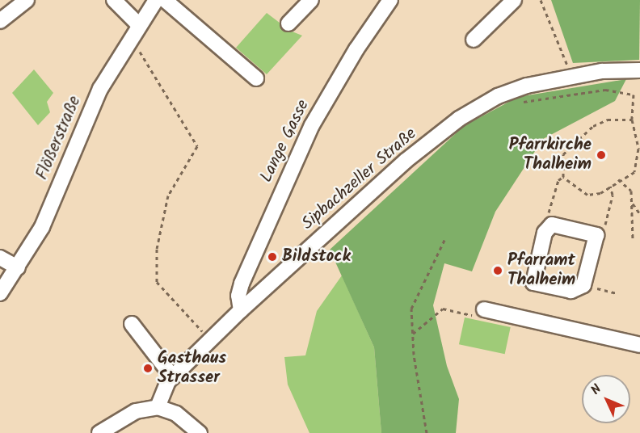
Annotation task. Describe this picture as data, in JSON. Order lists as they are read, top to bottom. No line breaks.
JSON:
{"streets":{"street":["Flößerstraße","Lange Gasse","Sipbachzeller Straße"]},"crossings":[["Lange Gasse","Sipbachzeller Straße"]],"places":["Pfarrkirche Thalheim","Bildstock","Pfarramt Thalheim","Gasthaus Strasser"],"north":"top left"}
